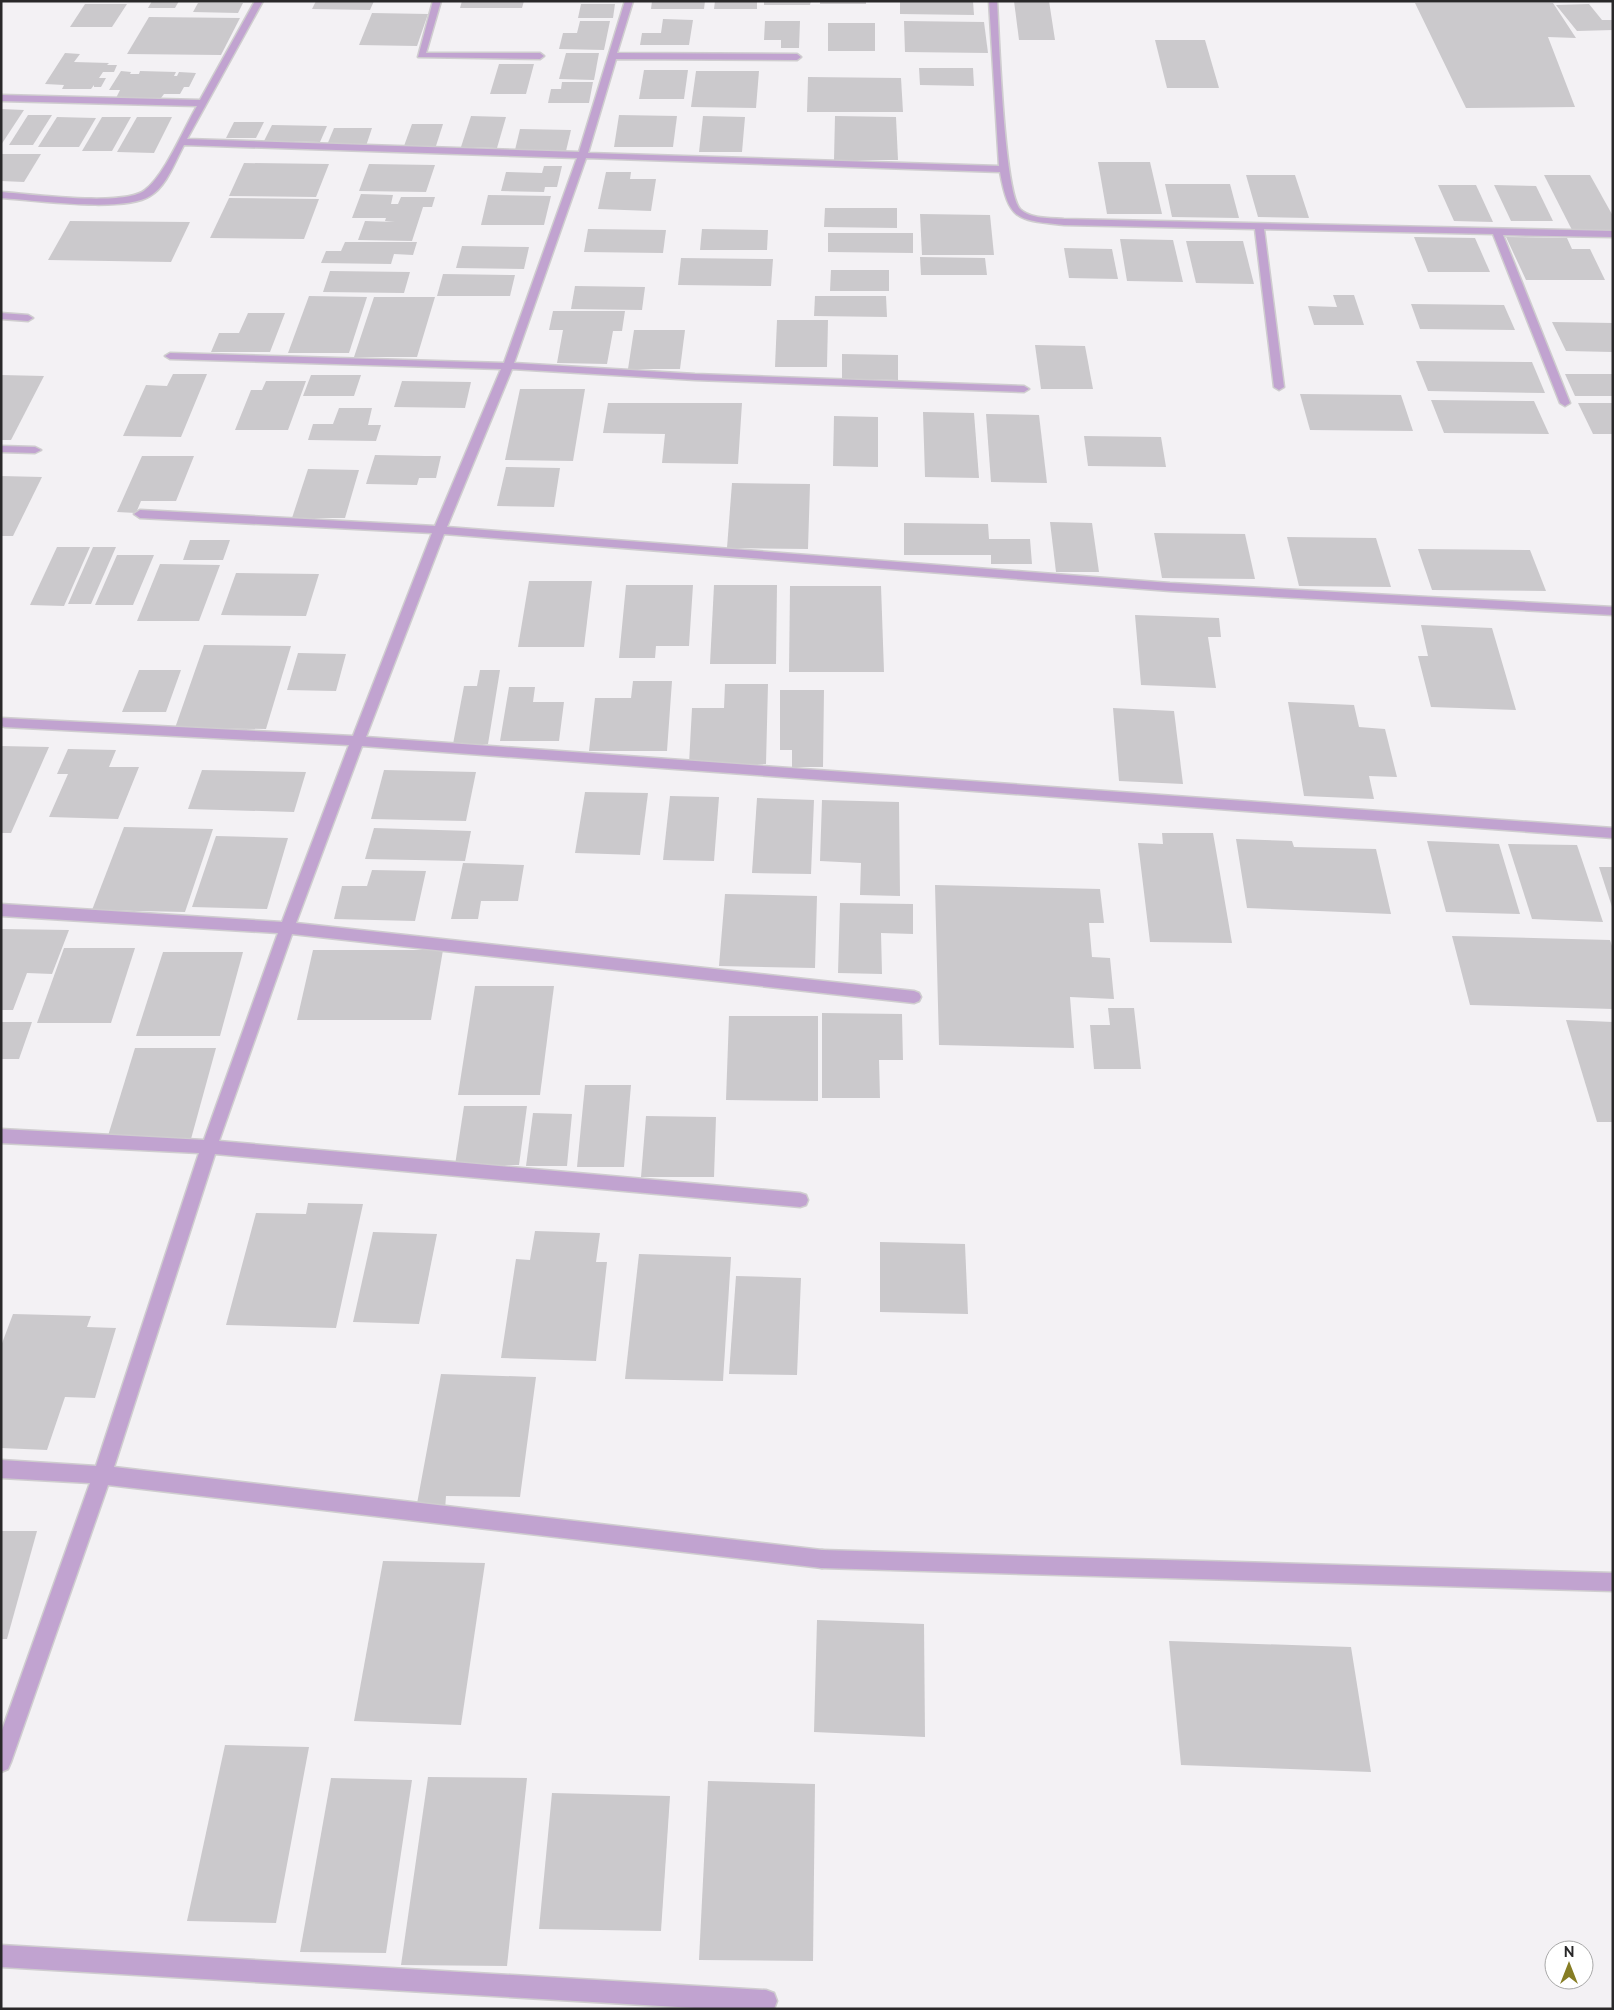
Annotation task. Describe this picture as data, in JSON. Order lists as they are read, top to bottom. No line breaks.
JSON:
{"north":"top"}
